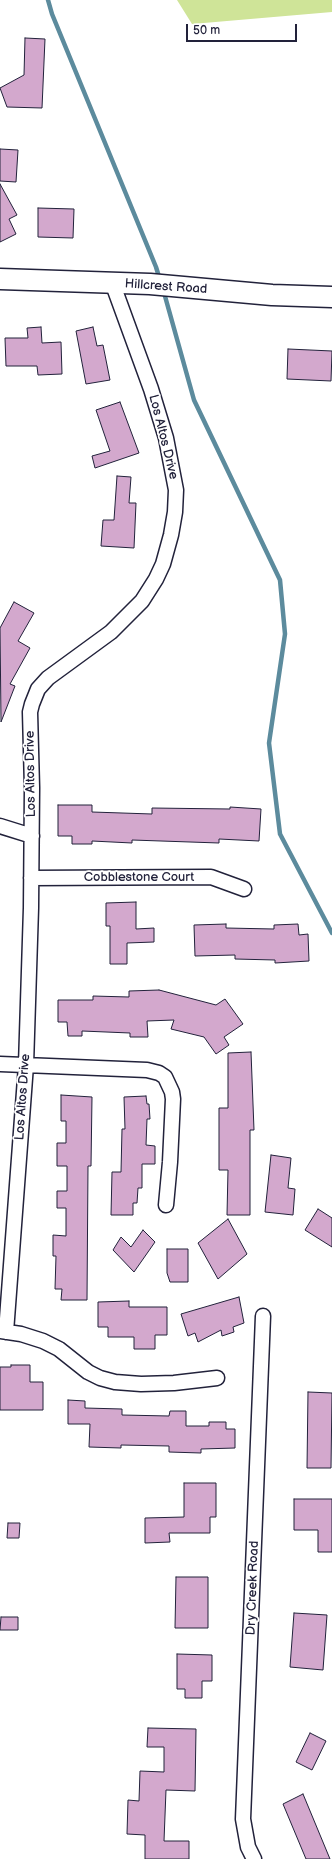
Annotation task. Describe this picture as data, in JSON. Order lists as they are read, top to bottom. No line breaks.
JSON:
{"streets":{"street":["Hillcrest Road","Los Altos Drive","Cobblestone Court","Dry Creek Road"]},"crossings":[["Hillcrest Road","Los Altos Drive"],["Los Altos Drive","Cobblestone Court"]],"scale_bar":"50 m"}
